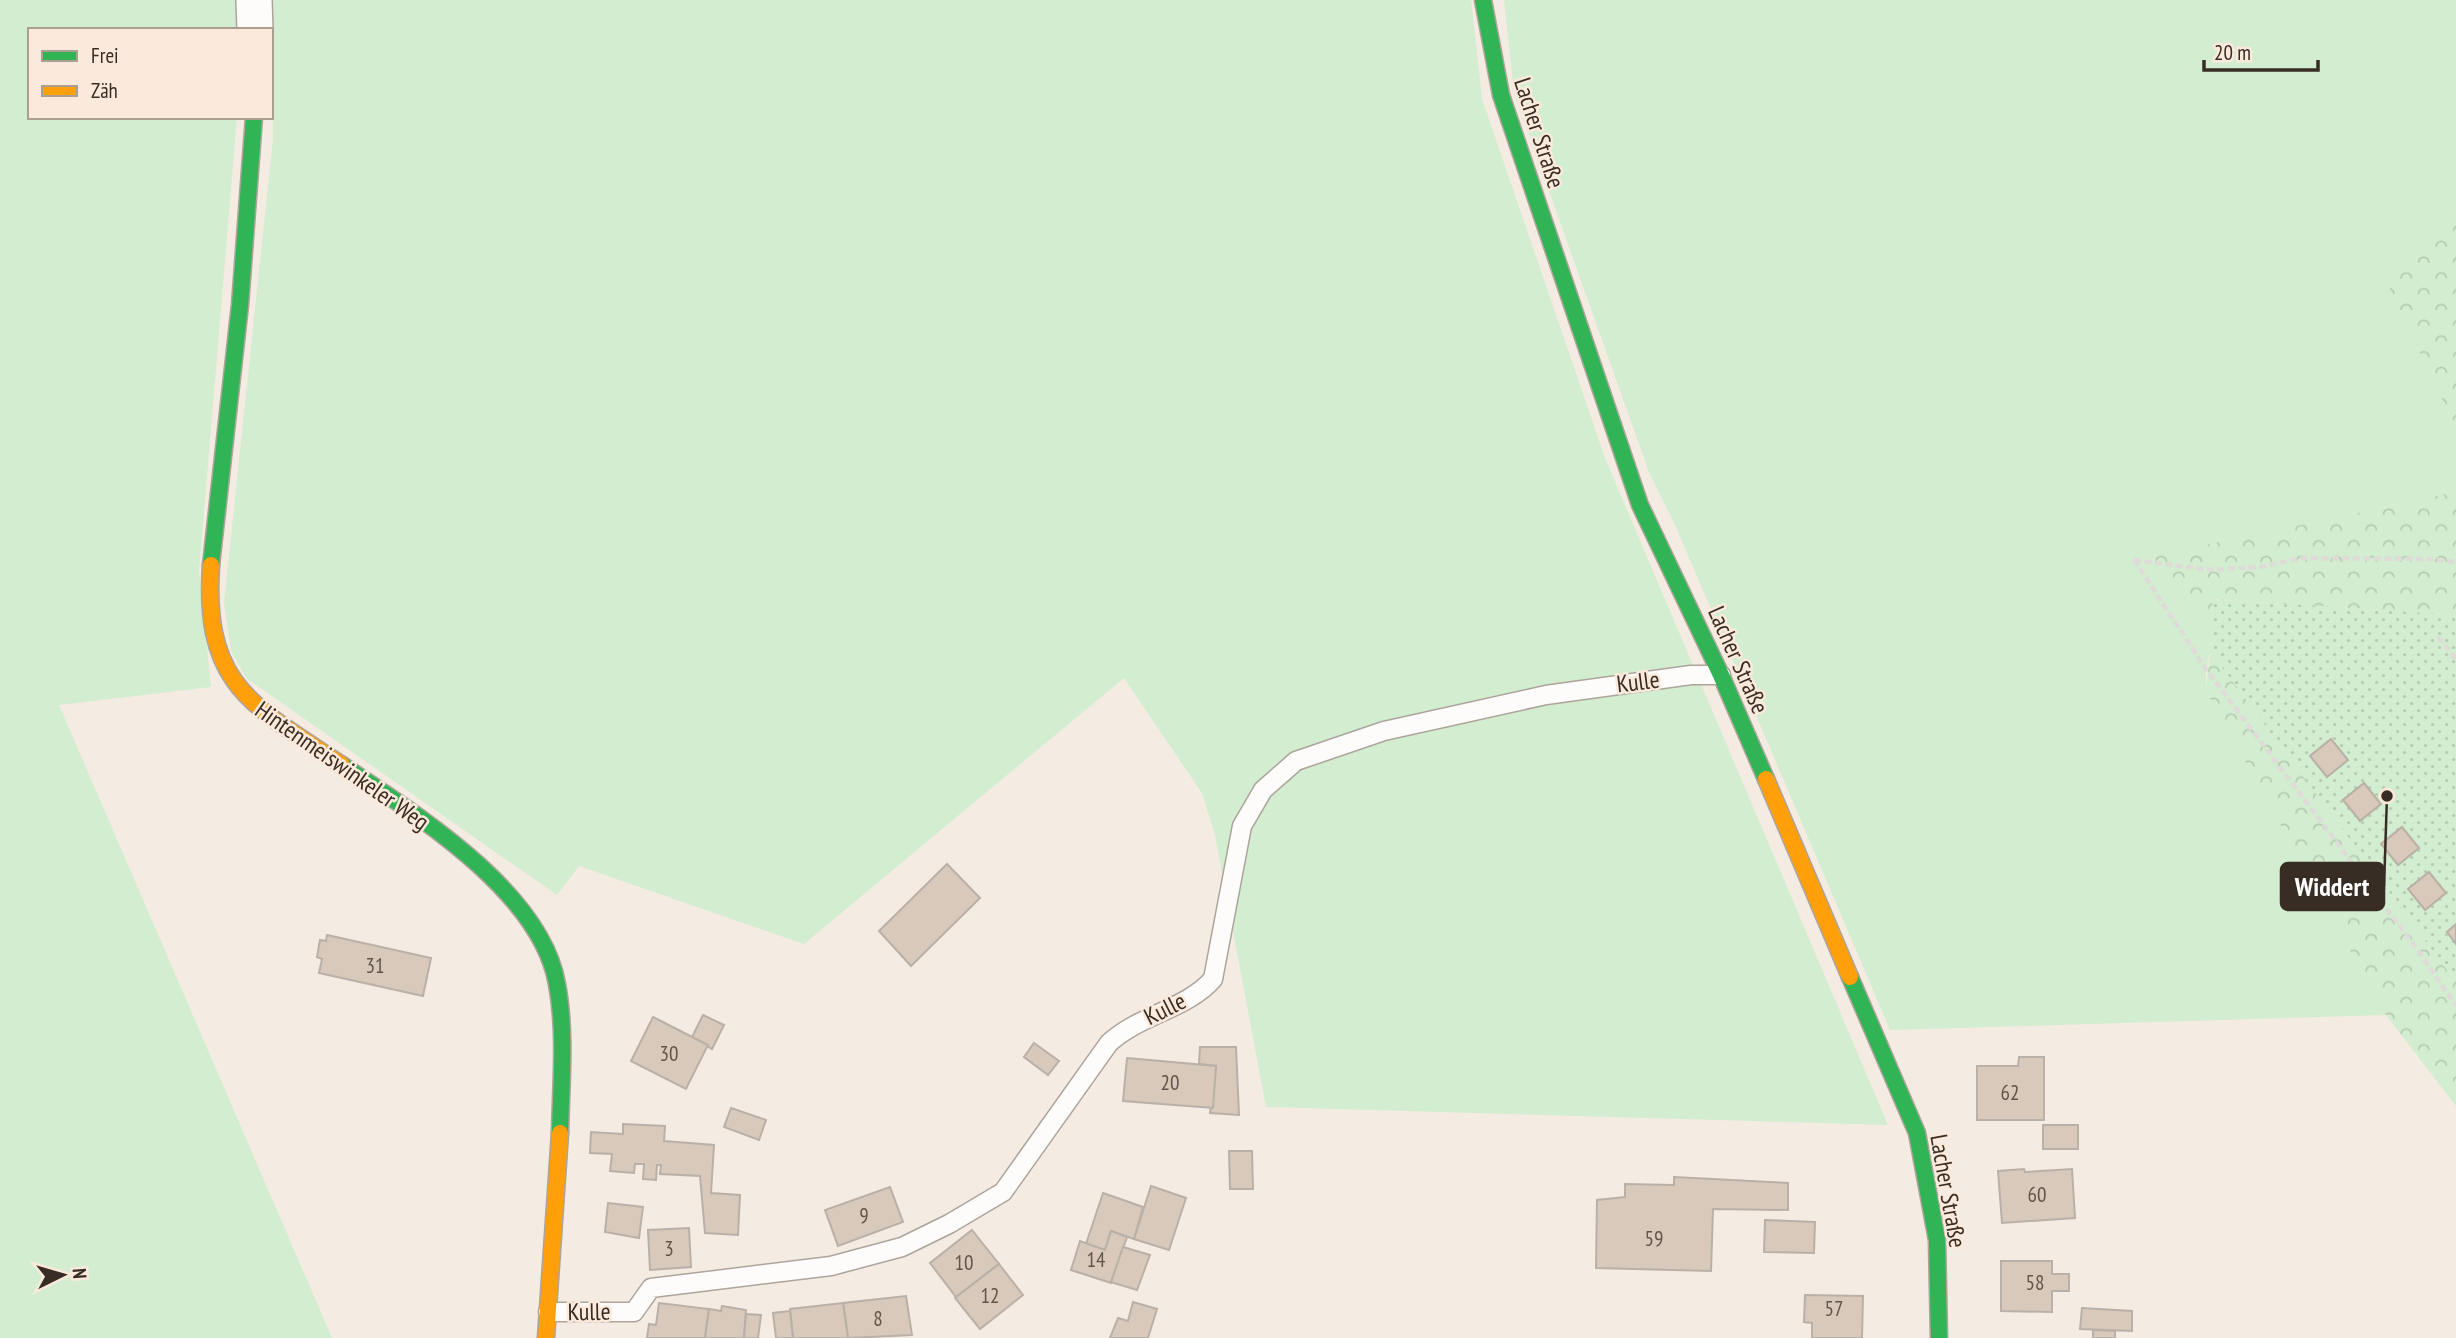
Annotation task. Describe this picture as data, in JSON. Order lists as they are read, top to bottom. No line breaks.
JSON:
{"streets":{"street":["Lacher Straße","Hintenmeiswinkeler Weg"],"lane":["Kulle"]},"crossings":[["Lacher Straße","Kulle"],["Kulle","Hintenmeiswinkeler Weg"]],"places":["Widdert"],"house_numbers":["31","30","20","62","60","9","59","3","14","10","58","12","57","8"],"legend":["Frei","Zäh"],"scale_bar":"20 m","north":"right"}
